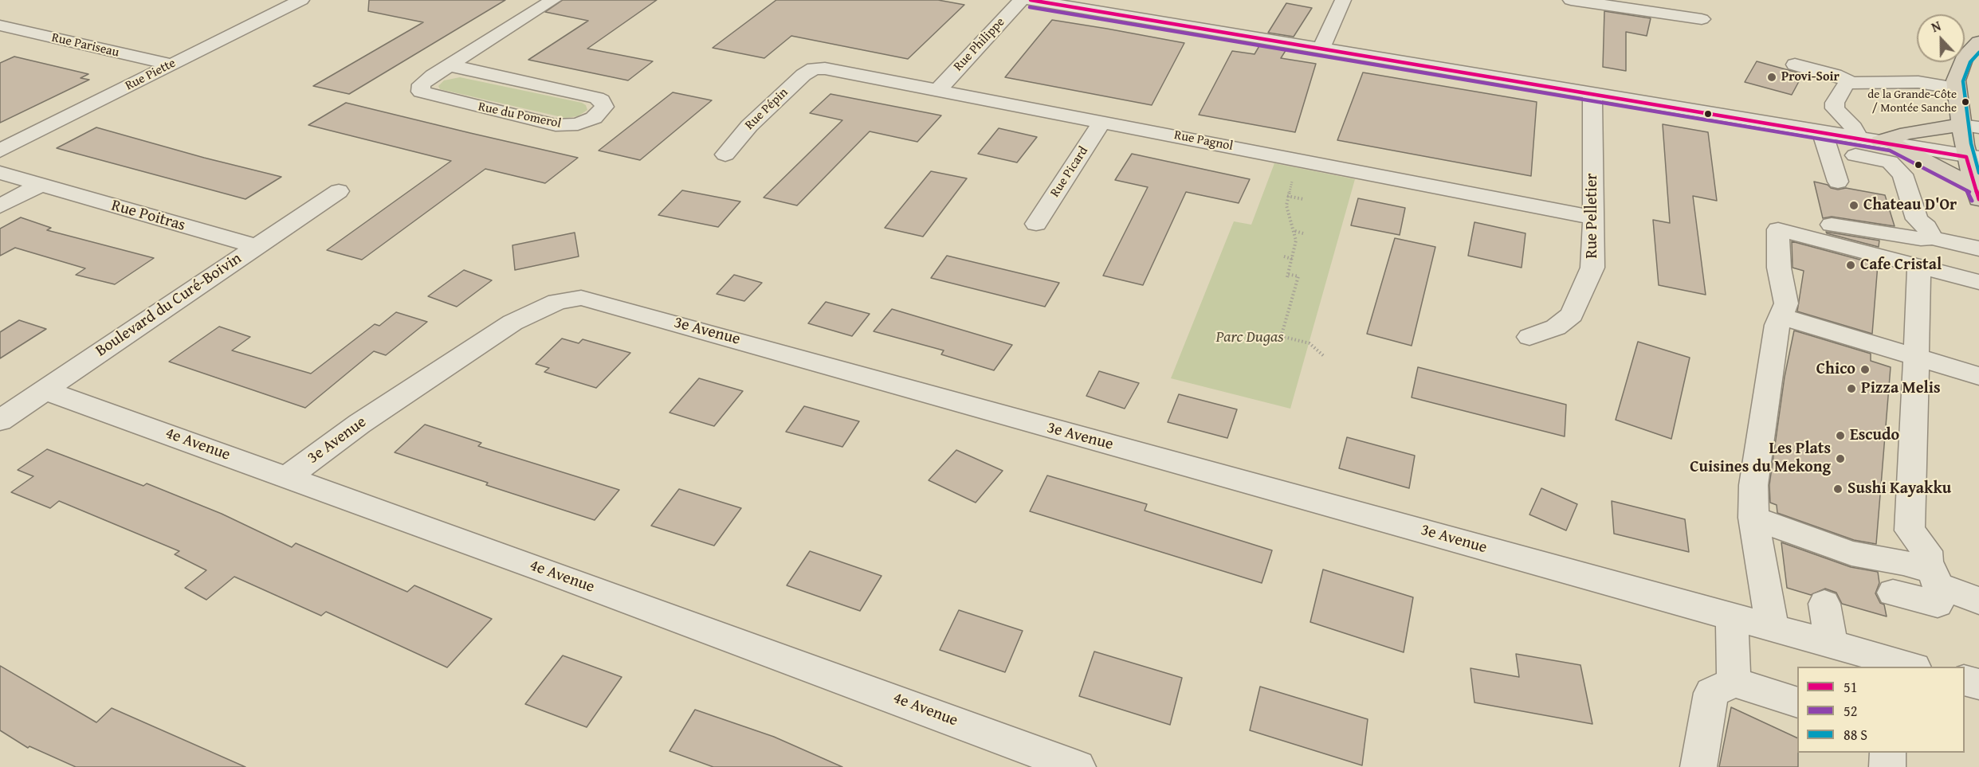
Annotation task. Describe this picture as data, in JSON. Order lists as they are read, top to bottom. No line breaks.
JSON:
{"streets":{"street":["Rue Philippe","Rue Pariseau","Rue Piette","Rue Pépin","Rue du Pomerol","Rue Pagnol","Rue Picard","Rue Poitras","Rue Pelletier","Boulevard du Curé-Boivin","3e Avenue","4e Avenue"]},"crossings":[["Rue Philippe","Rue Pagnol"],["Rue Pariseau","Rue Piette"],["Rue Pépin","Rue Pagnol"],["Rue Pagnol","Rue Picard"],["Rue Pagnol","Rue Pelletier"],["Rue Poitras","Boulevard du Curé-Boivin"],["Boulevard du Curé-Boivin","4e Avenue"],["3e Avenue","4e Avenue"]],"parks":["Parc Dugas"],"places":["Provi-Soir","de la Grande-Côte / Montée Sanche","Chateau D'Or","Cafe Cristal","Chico","Pizza Melis","Escudo","Les Plats Cuisines du Mekong","Sushi Kayakku"],"lines":["transit line 51","transit line 52"],"legend":["51","52","88 S"],"north":"top"}
